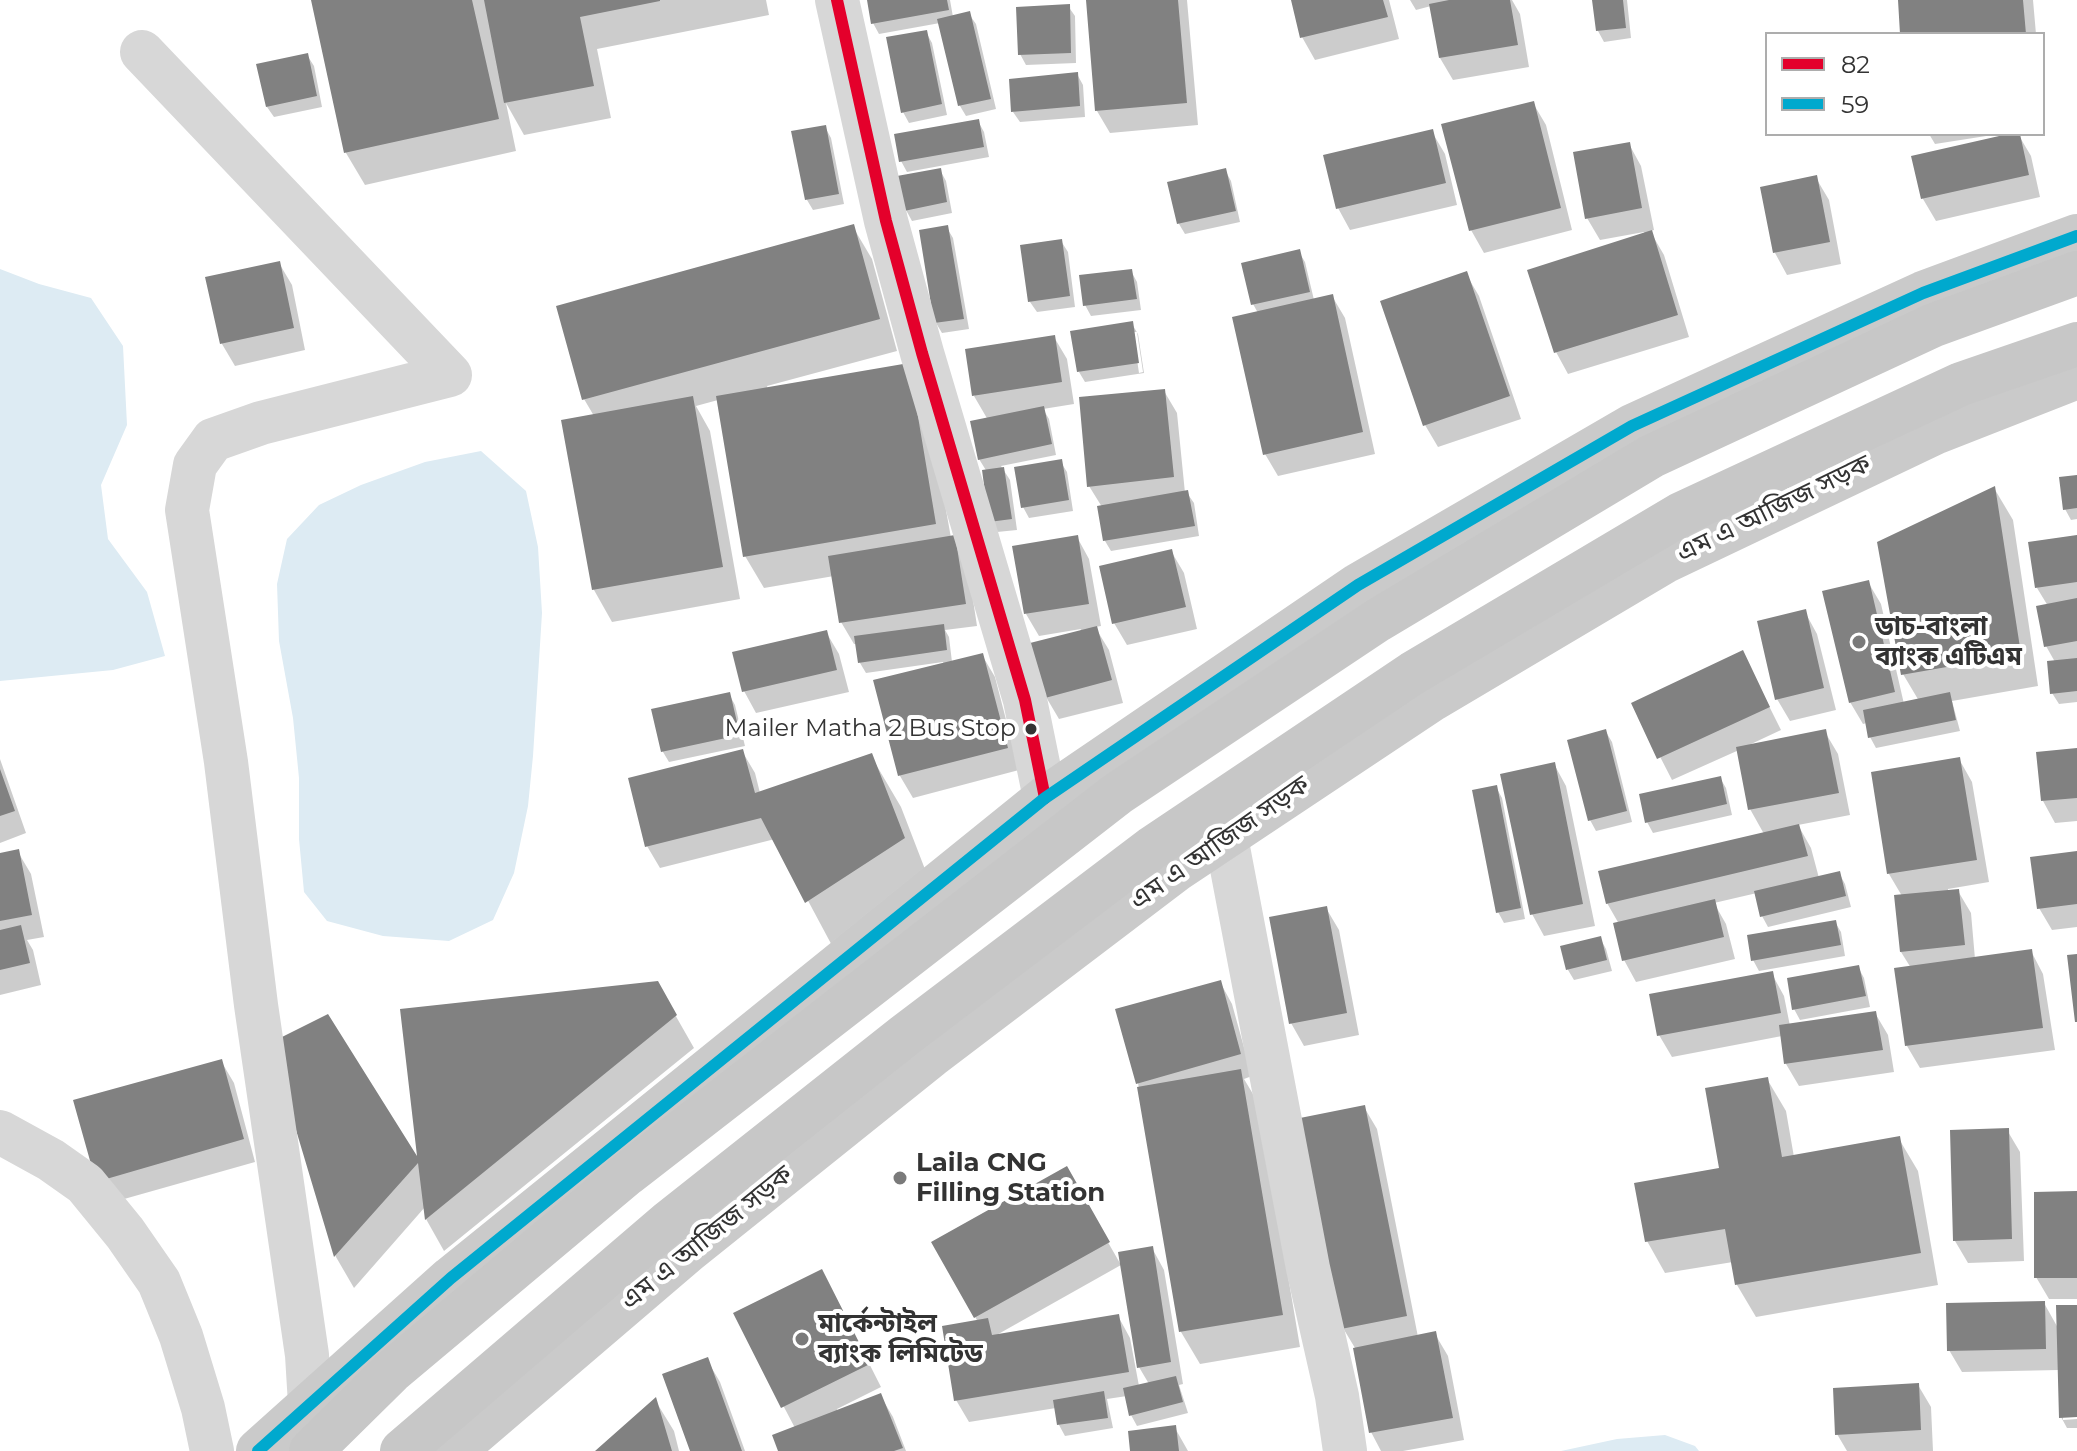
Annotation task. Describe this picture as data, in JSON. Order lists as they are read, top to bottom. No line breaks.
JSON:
{"streets":{"main road":["এম এ আজিজ সড়ক"]},"places":["ডাচ-বাংলা ব্যাংক এটিএম","Mailer Matha 2 Bus Stop","Laila CNG Filling Station","মার্কেন্টাইল ব্যাংক লিমিটেড"],"lines":["transit line 82","transit line 59"],"legend":["82","59"]}
